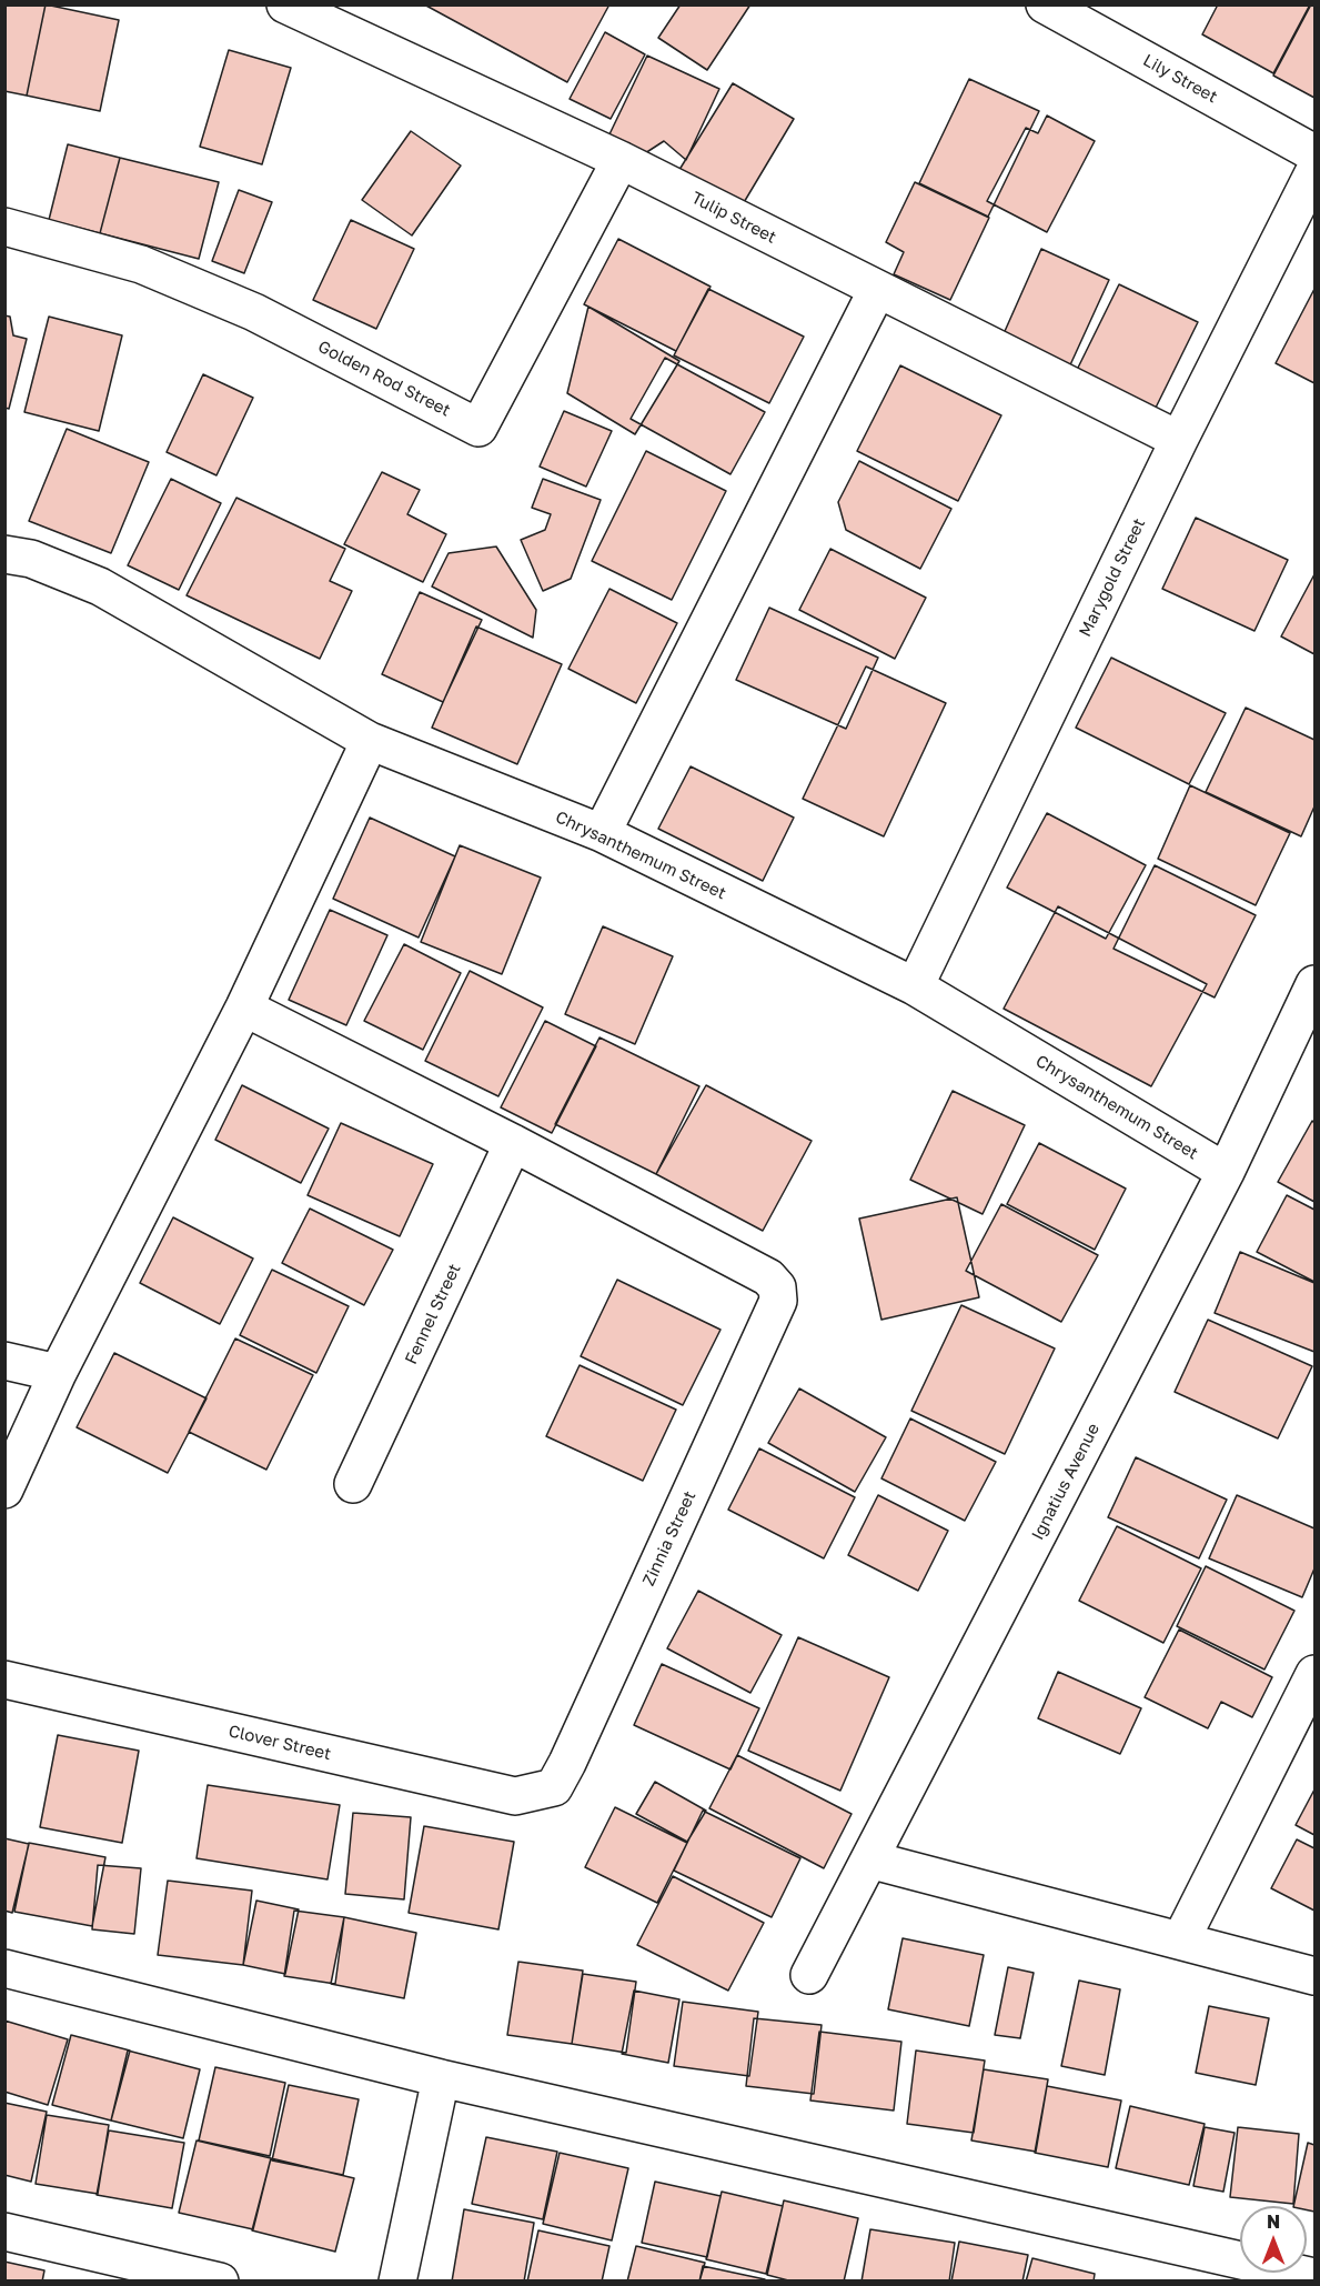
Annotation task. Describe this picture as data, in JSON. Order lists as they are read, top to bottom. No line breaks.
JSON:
{"streets":{"street":["Lily Street","Tulip Street","Golden Rod Street","Marygold Street","Chrysanthemum Street","Fennel Street","Ignatius Avenue","Zinnia Street","Clover Street"]},"crossings":[["Tulip Street","Golden Rod Street"],["Tulip Street","Marygold Street"],["Marygold Street","Chrysanthemum Street"],["Chrysanthemum Street","Ignatius Avenue"],["Fennel Street","Zinnia Street"],["Zinnia Street","Clover Street"]],"north":"top"}
